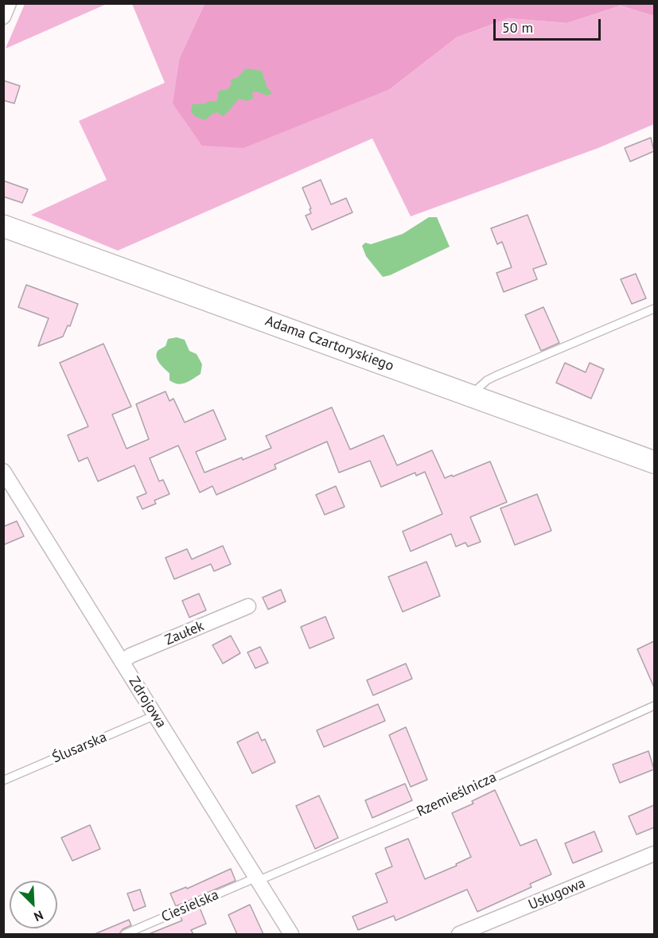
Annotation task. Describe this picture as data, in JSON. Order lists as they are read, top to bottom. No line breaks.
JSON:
{"streets":{"street":["Adama Czartoryskiego","Zaułek","Zdrojowa","Usługowa"],"lane":["Ślusarska","Rzemieślnicza","Ciesielska"]},"crossings":[["Zaułek","Zdrojowa"],["Zdrojowa","Ślusarska"],["Zdrojowa","Rzemieślnicza"],["Zdrojowa","Ciesielska"],["Rzemieślnicza","Ciesielska"]],"scale_bar":"50 m","north":"bottom right"}
